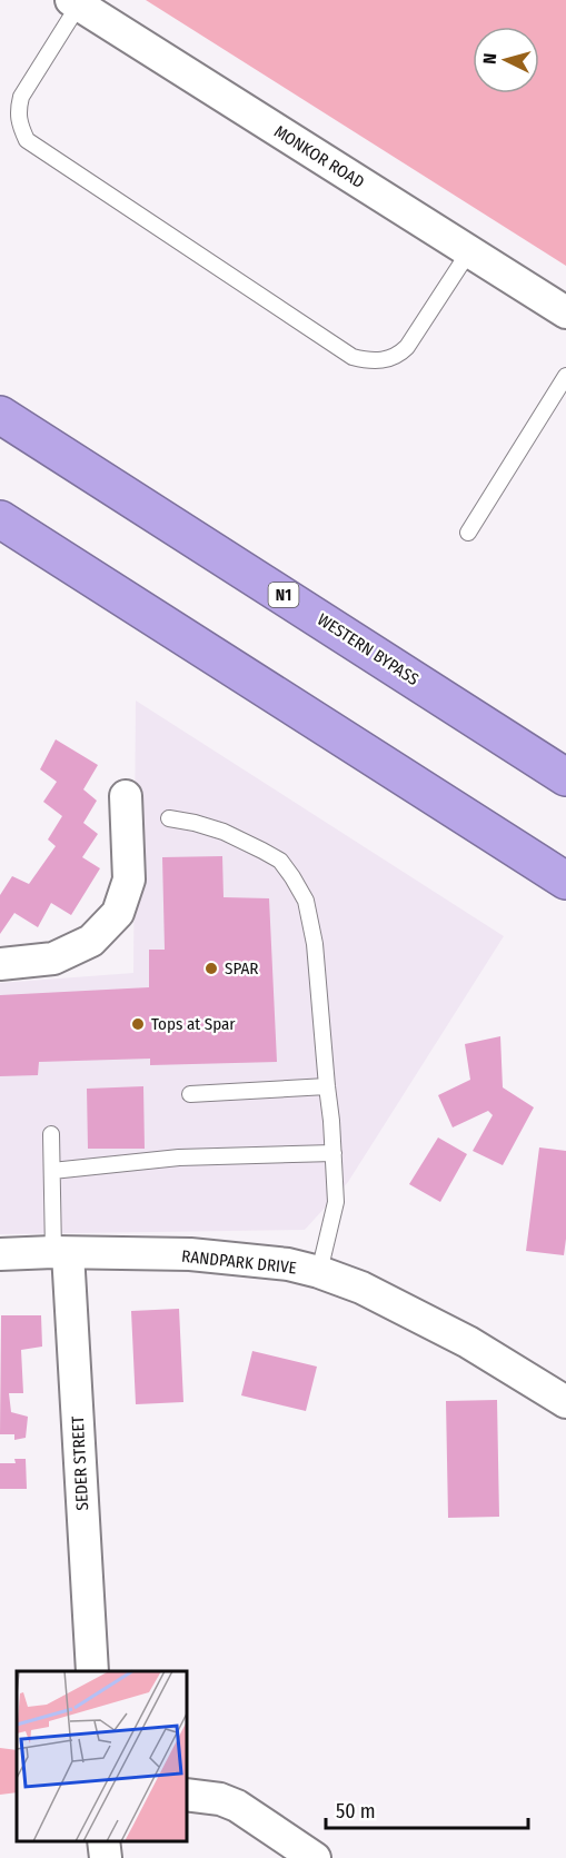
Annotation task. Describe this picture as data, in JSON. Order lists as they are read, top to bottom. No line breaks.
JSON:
{"streets":{"highway":["N1","WESTERN BYPASS"],"street":["MONKOR ROAD","RANDPARK DRIVE","SEDER STREET"]},"crossings":[["RANDPARK DRIVE","SEDER STREET"]],"places":["SPAR","Tops at Spar"],"scale_bar":"50 m","north":"left"}
